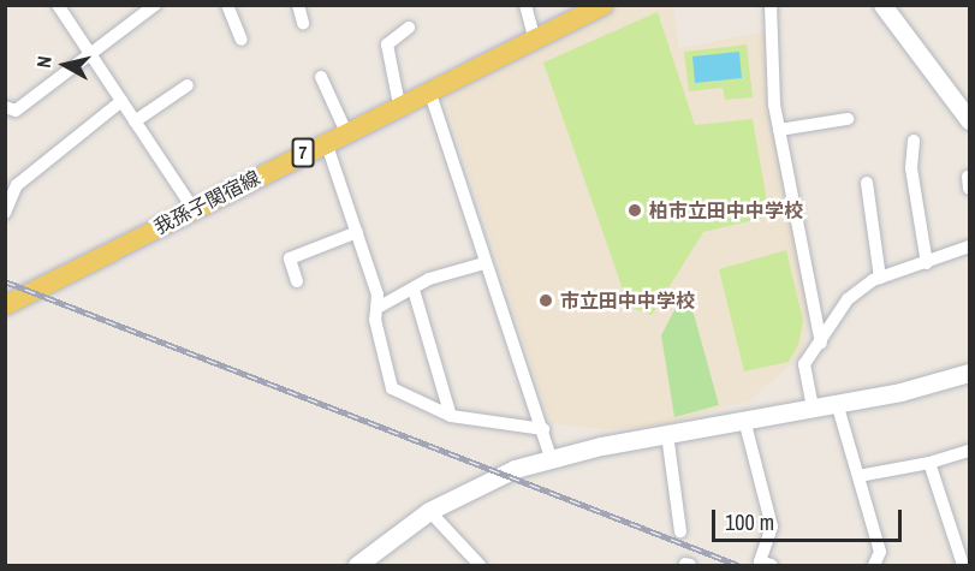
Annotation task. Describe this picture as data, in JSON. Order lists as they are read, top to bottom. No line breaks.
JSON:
{"streets":{"main road":["7","我孫子関宿線"]},"places":["柏市立田中中学校","市立田中中学校"],"scale_bar":"100 m","north":"left"}
